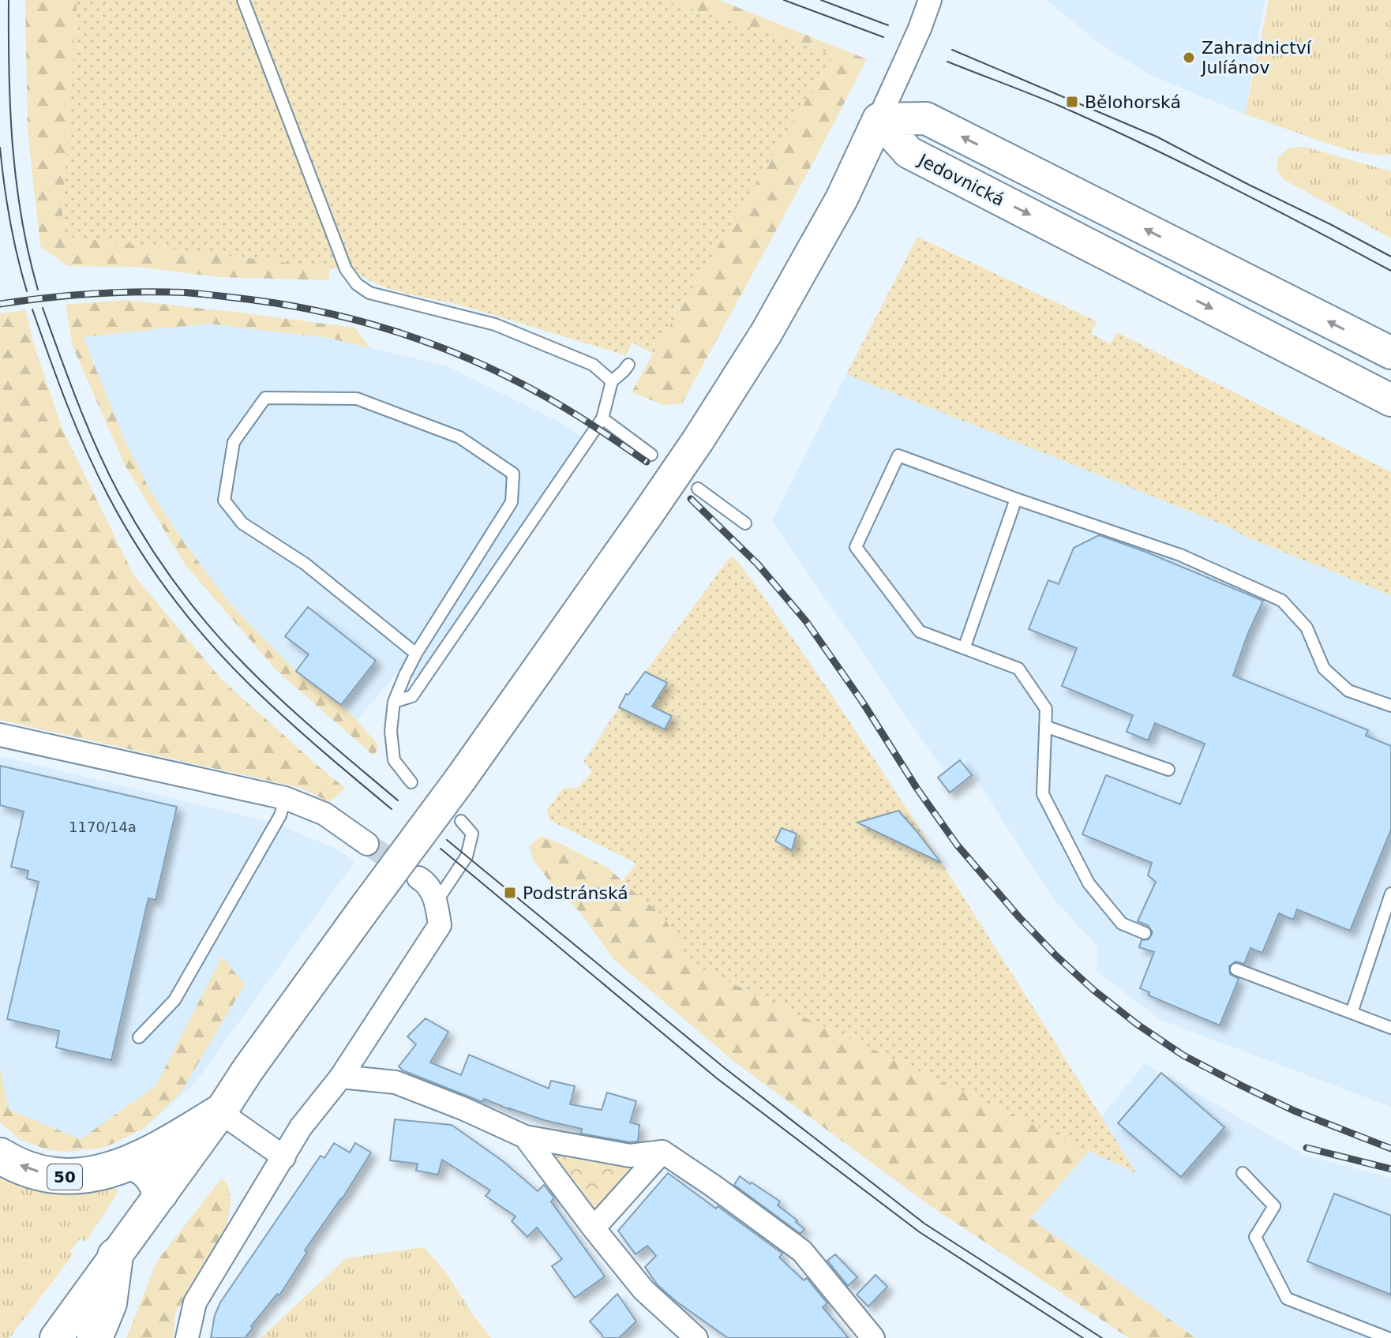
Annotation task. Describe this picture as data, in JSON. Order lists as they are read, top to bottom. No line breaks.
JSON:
{"streets":{"highway":["50"],"main road":["Jedovnická"]},"places":{"other":["Zahradnictví Julíánov"],"transit":["Bělohorská","Podstránská"]},"house_numbers":["1170/14a"]}
